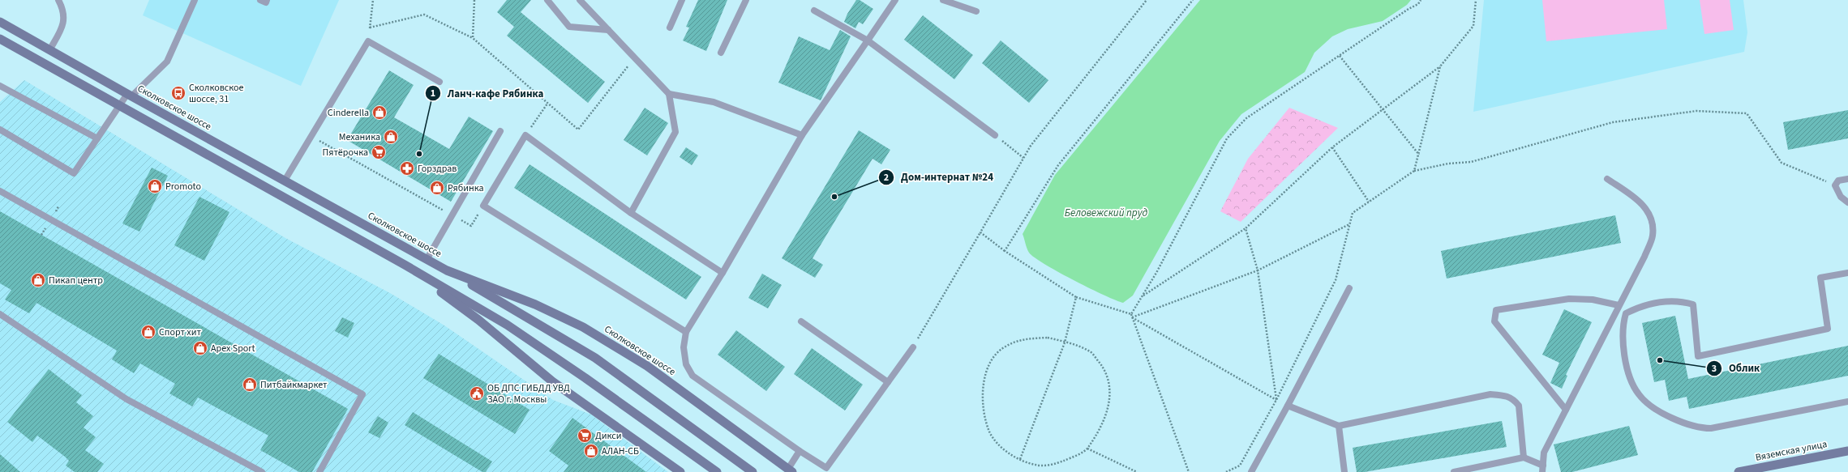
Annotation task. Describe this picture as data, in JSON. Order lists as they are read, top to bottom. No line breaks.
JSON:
{"streets":{"main road":["Сколковское шоссе","Вяземская улица"]},"water":["Беловежский пруд"],"places":{"bus stop":["Сколковское шоссе, 31"],"shop":["Cinderella","Механика","Promoto","Рябинка","Пикап центр","Спорт хит","Apex Sport","Питбайкмаркет","АЛАН-СБ"],"supermarket":["Пятёрочка","Дикси"],"other":["Ланч-кафе Рябинка","Дом-интернат №24","Облик"],"pharmacy":["Горздрав"],"public building":["ОБ ДПС ГИБДД УВД ЗАО г. Москвы"]}}
